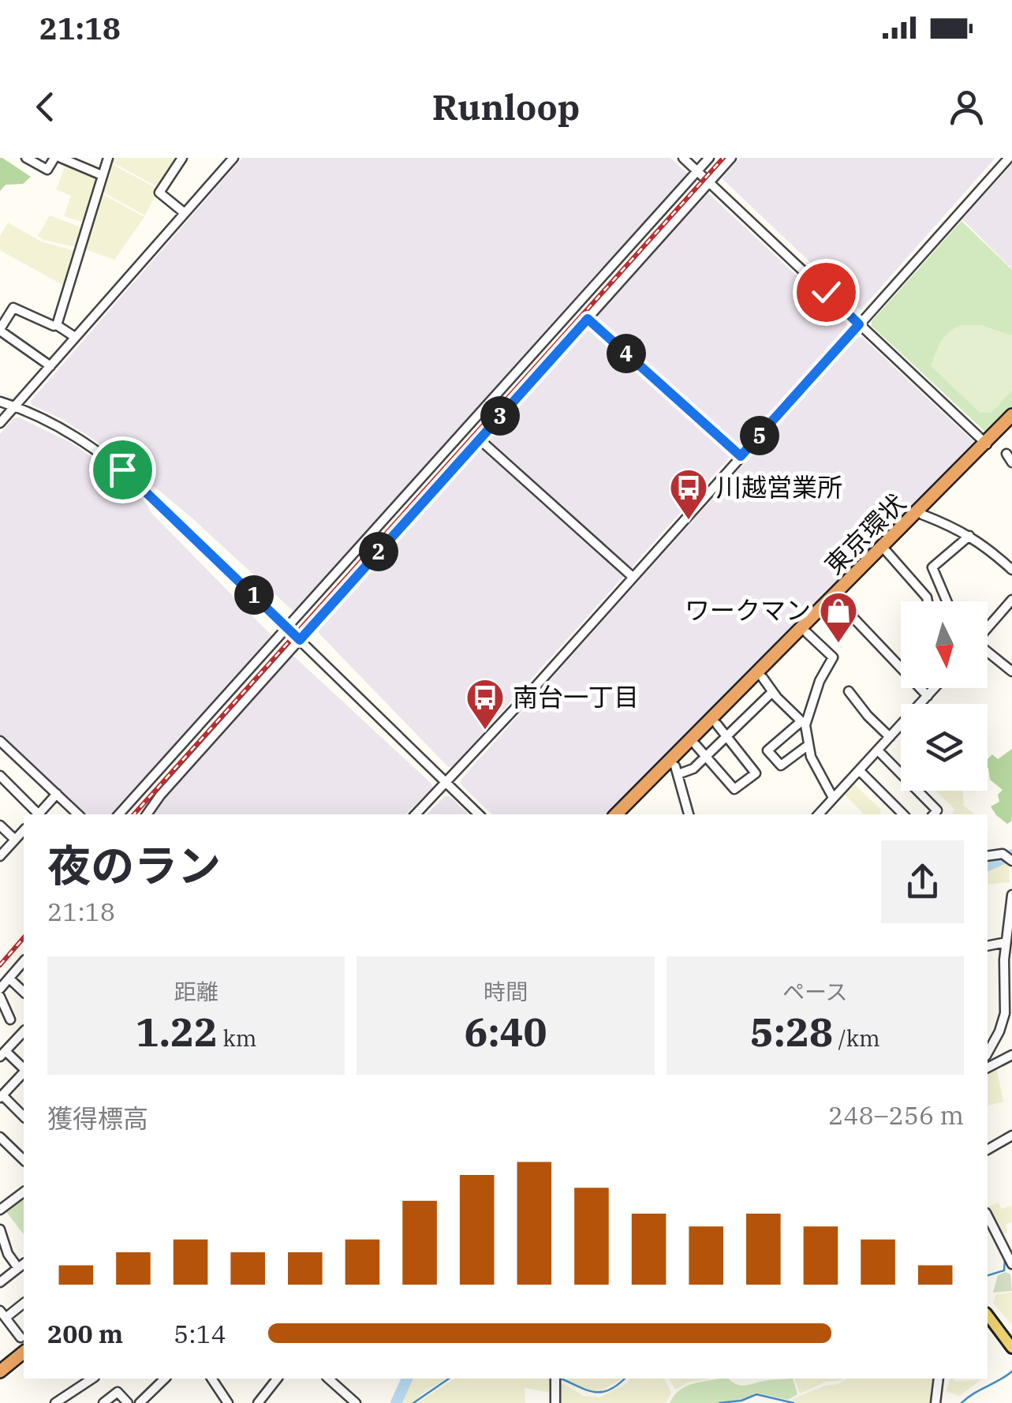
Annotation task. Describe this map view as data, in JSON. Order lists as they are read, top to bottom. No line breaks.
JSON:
{"streets":{"highway":["東京環状"]},"places":{"bus stop":["川越営業所","南台一丁目"],"shop":["ワークマン"]},"north":"bottom","page":{"status":"21:18","header":"Runloop","pins":["4","3","5","2","1"],"heading":["夜のラン","21:18"],"stats":[["距離","1.22 km"],["時間","6:40"],["ペース","5:28 /km"]],"chart":["獲得標高","248–256 m"],"list":[{"name":"200 m","note":"5:14"}]}}
